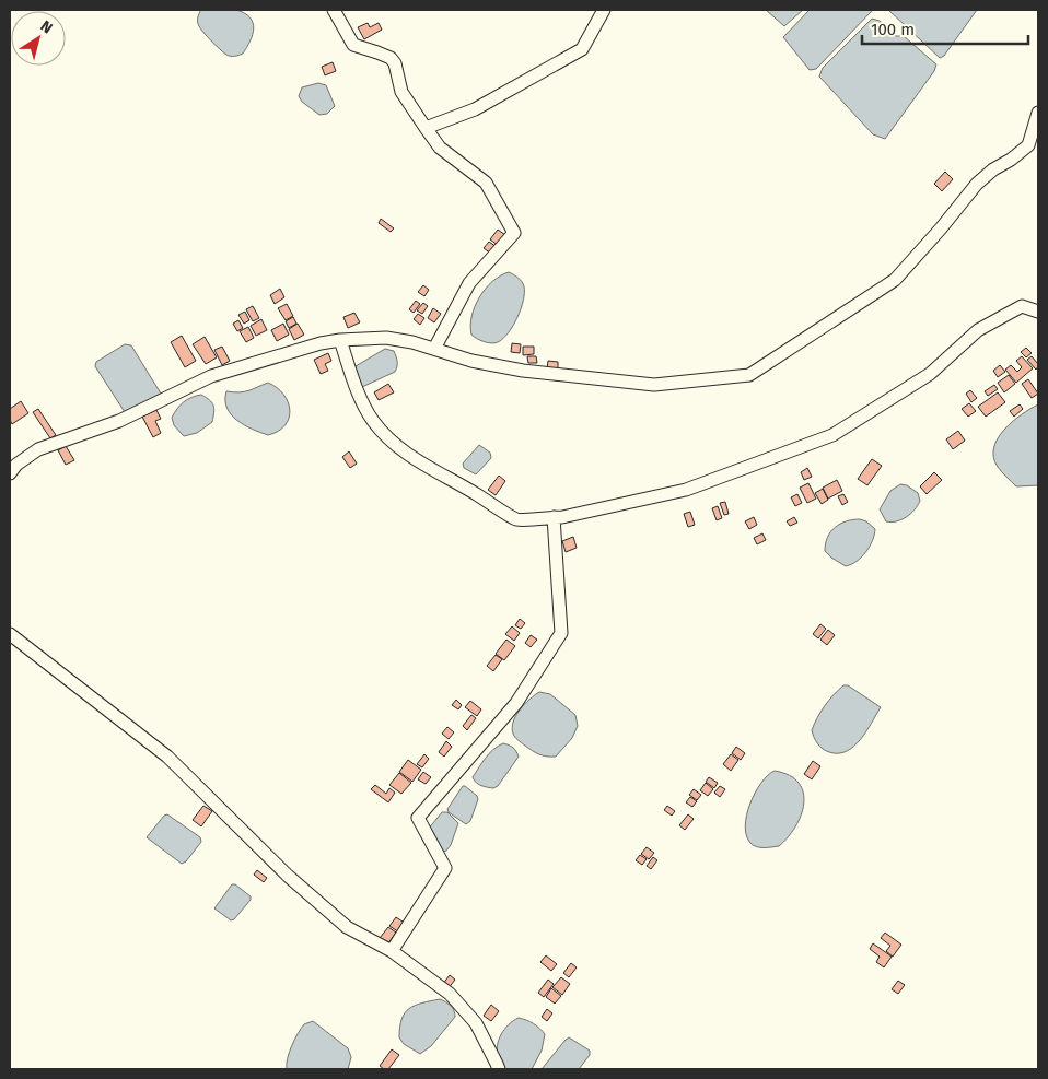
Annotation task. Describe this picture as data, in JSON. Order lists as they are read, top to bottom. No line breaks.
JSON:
{"scale_bar":"100 m","north":"top right"}
